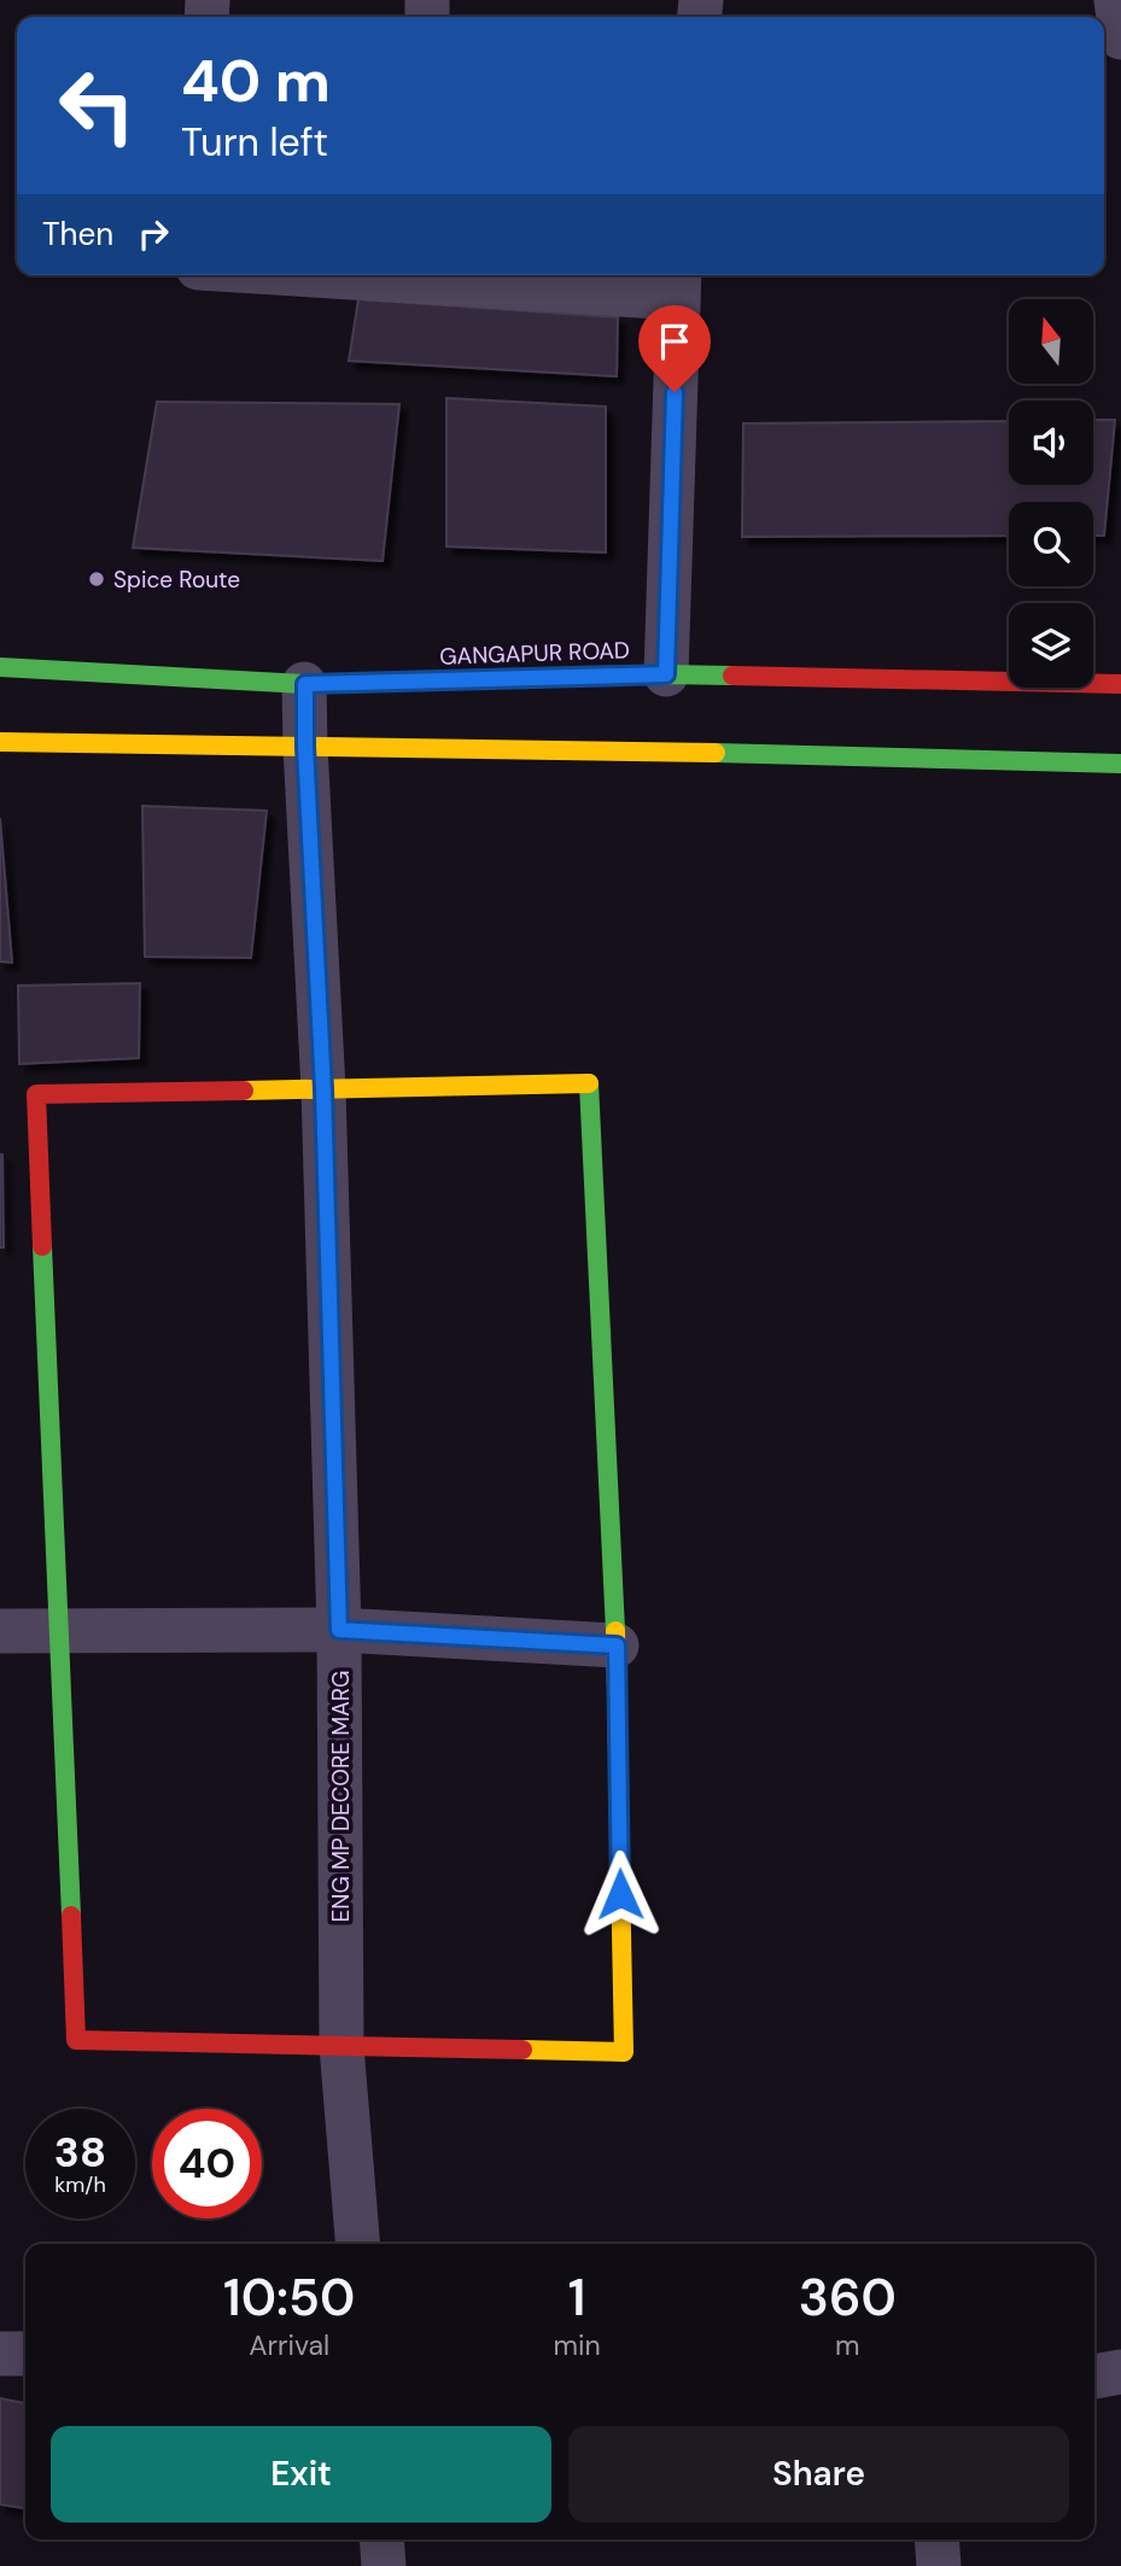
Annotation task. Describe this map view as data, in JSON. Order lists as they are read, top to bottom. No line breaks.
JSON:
{"streets":{"street":["GANGAPUR ROAD","ENG MP DECORE MARG"]},"crossings":[["GANGAPUR ROAD","ENG MP DECORE MARG"]],"places":["Spice Route"],"north":"top","page":{"turn":["40 m","Turn left"],"then":"Then","speed":"38 km/h","limit":"40","eta":["10:50","Arrival","1","min","360","m"],"buttons":["Exit","Share"]}}
